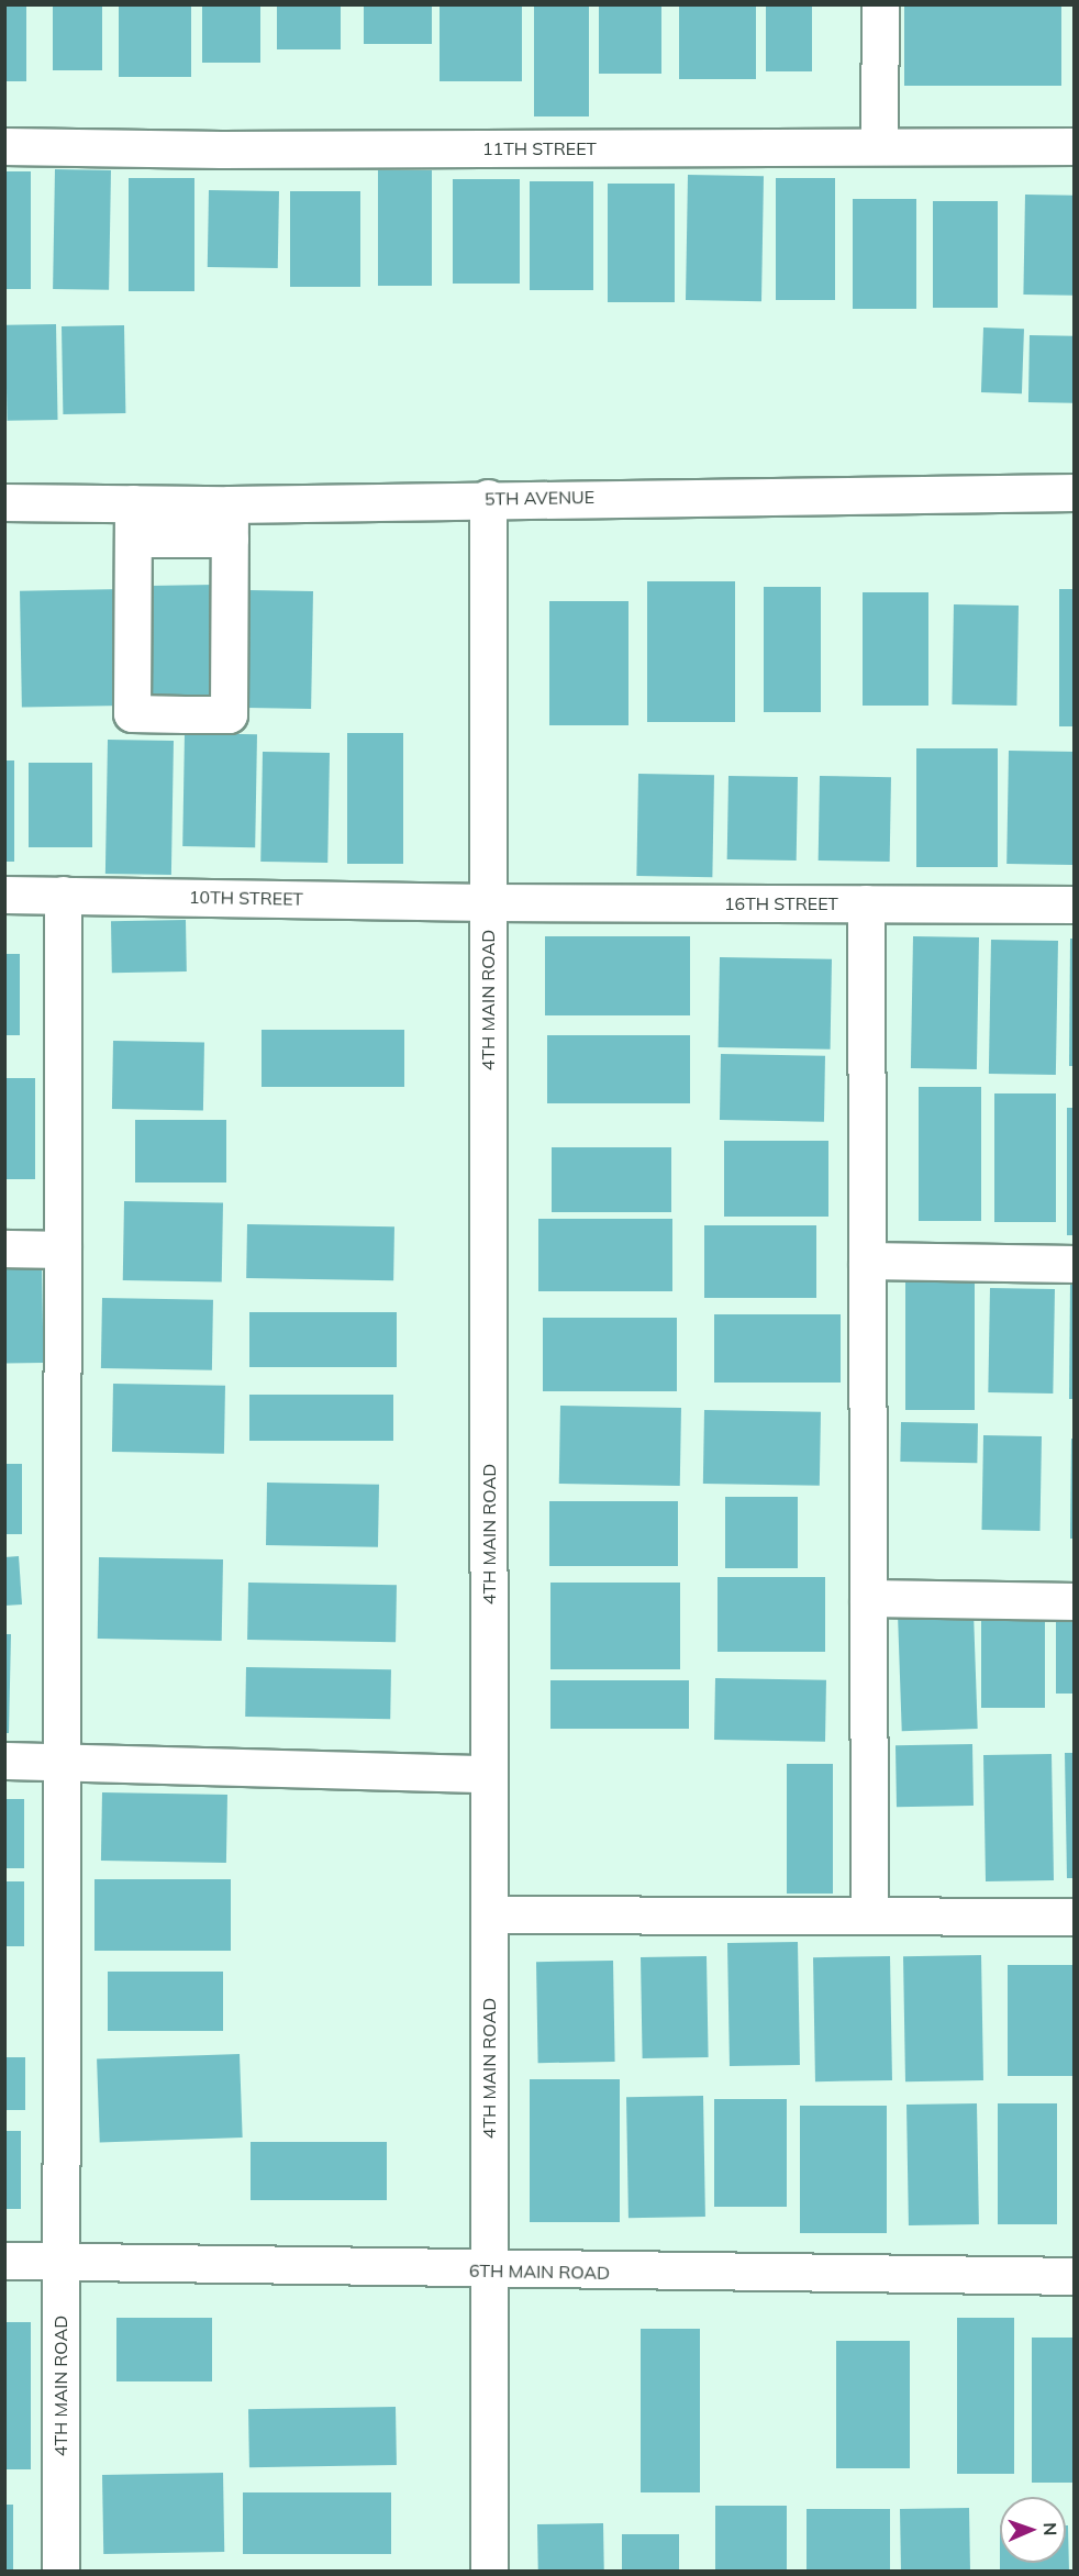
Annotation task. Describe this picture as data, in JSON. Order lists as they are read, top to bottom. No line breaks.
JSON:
{"streets":{"street":["11TH STREET","5TH AVENUE","10TH STREET","16TH STREET","4TH MAIN ROAD","6TH MAIN ROAD"]},"crossings":[["5TH AVENUE","4TH MAIN ROAD"],["10TH STREET","16TH STREET"],["10TH STREET","4TH MAIN ROAD"],["16TH STREET","4TH MAIN ROAD"],["4TH MAIN ROAD","6TH MAIN ROAD"]],"north":"right"}
